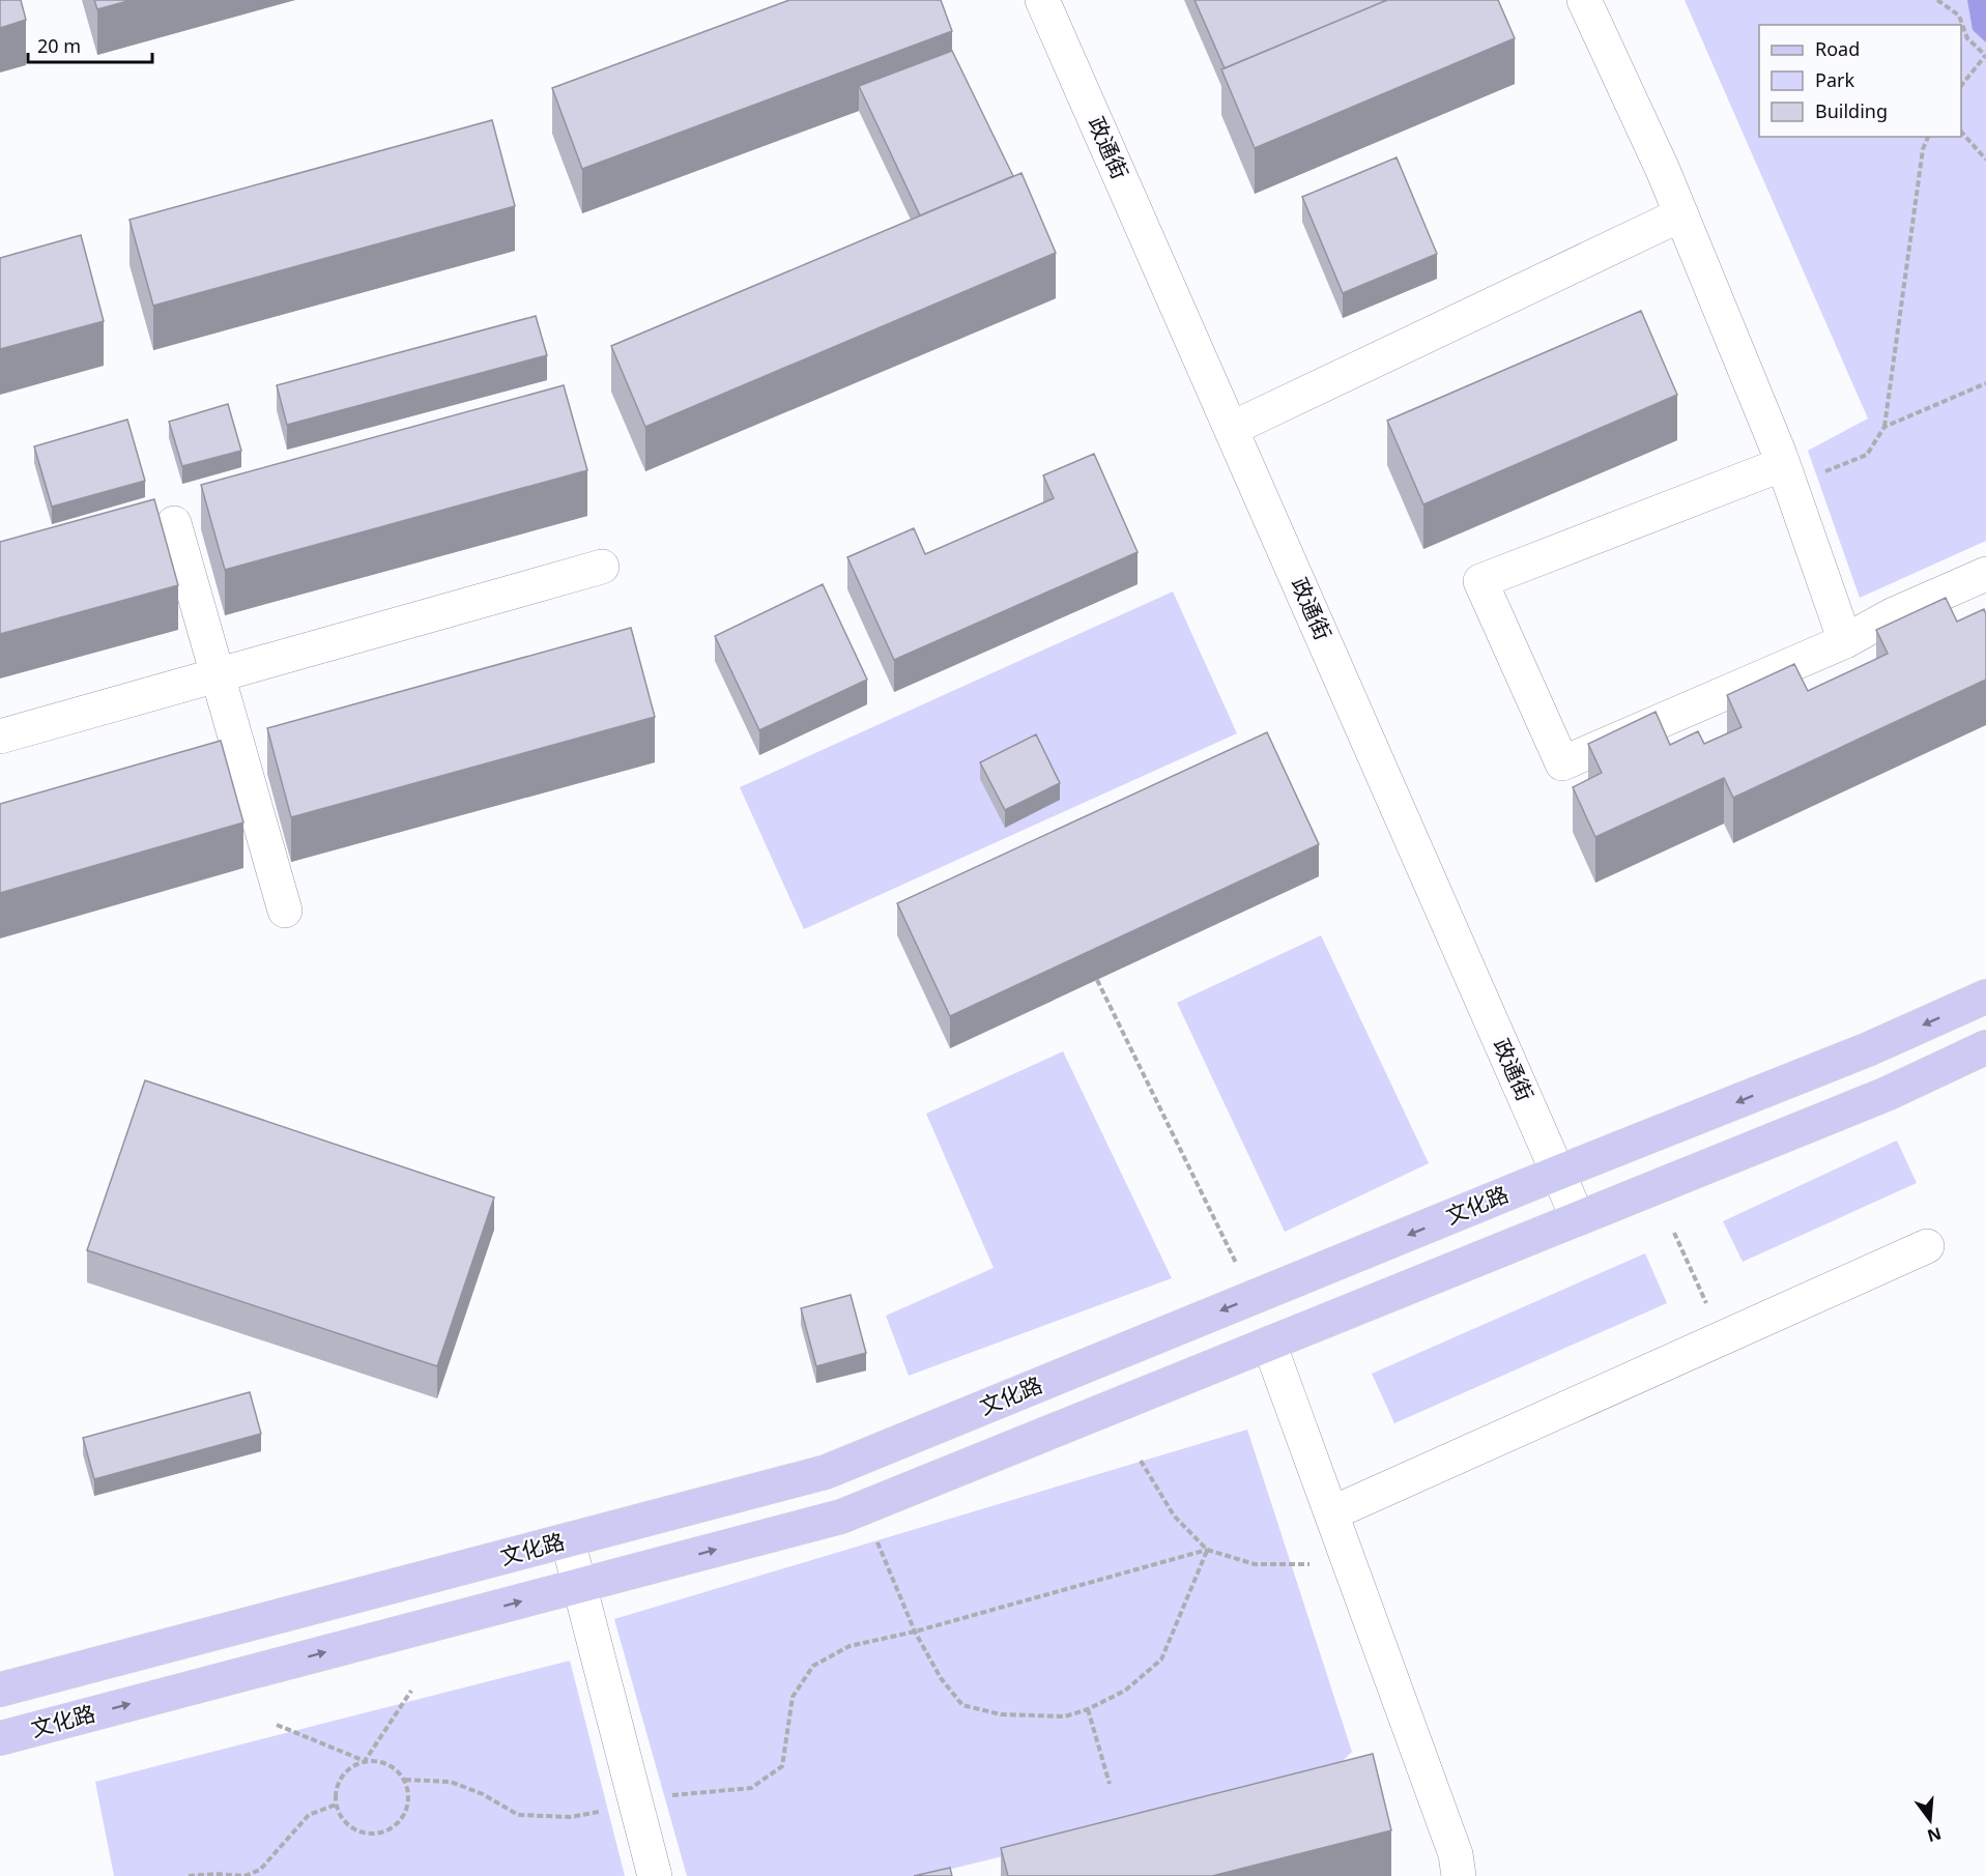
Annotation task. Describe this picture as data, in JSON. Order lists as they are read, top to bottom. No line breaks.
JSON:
{"streets":{"main road":["文化路"],"street":["政通街"]},"crossings":[["政通街","文化路"]],"legend":["Road","Park","Building"],"scale_bar":"20 m","north":"bottom"}
